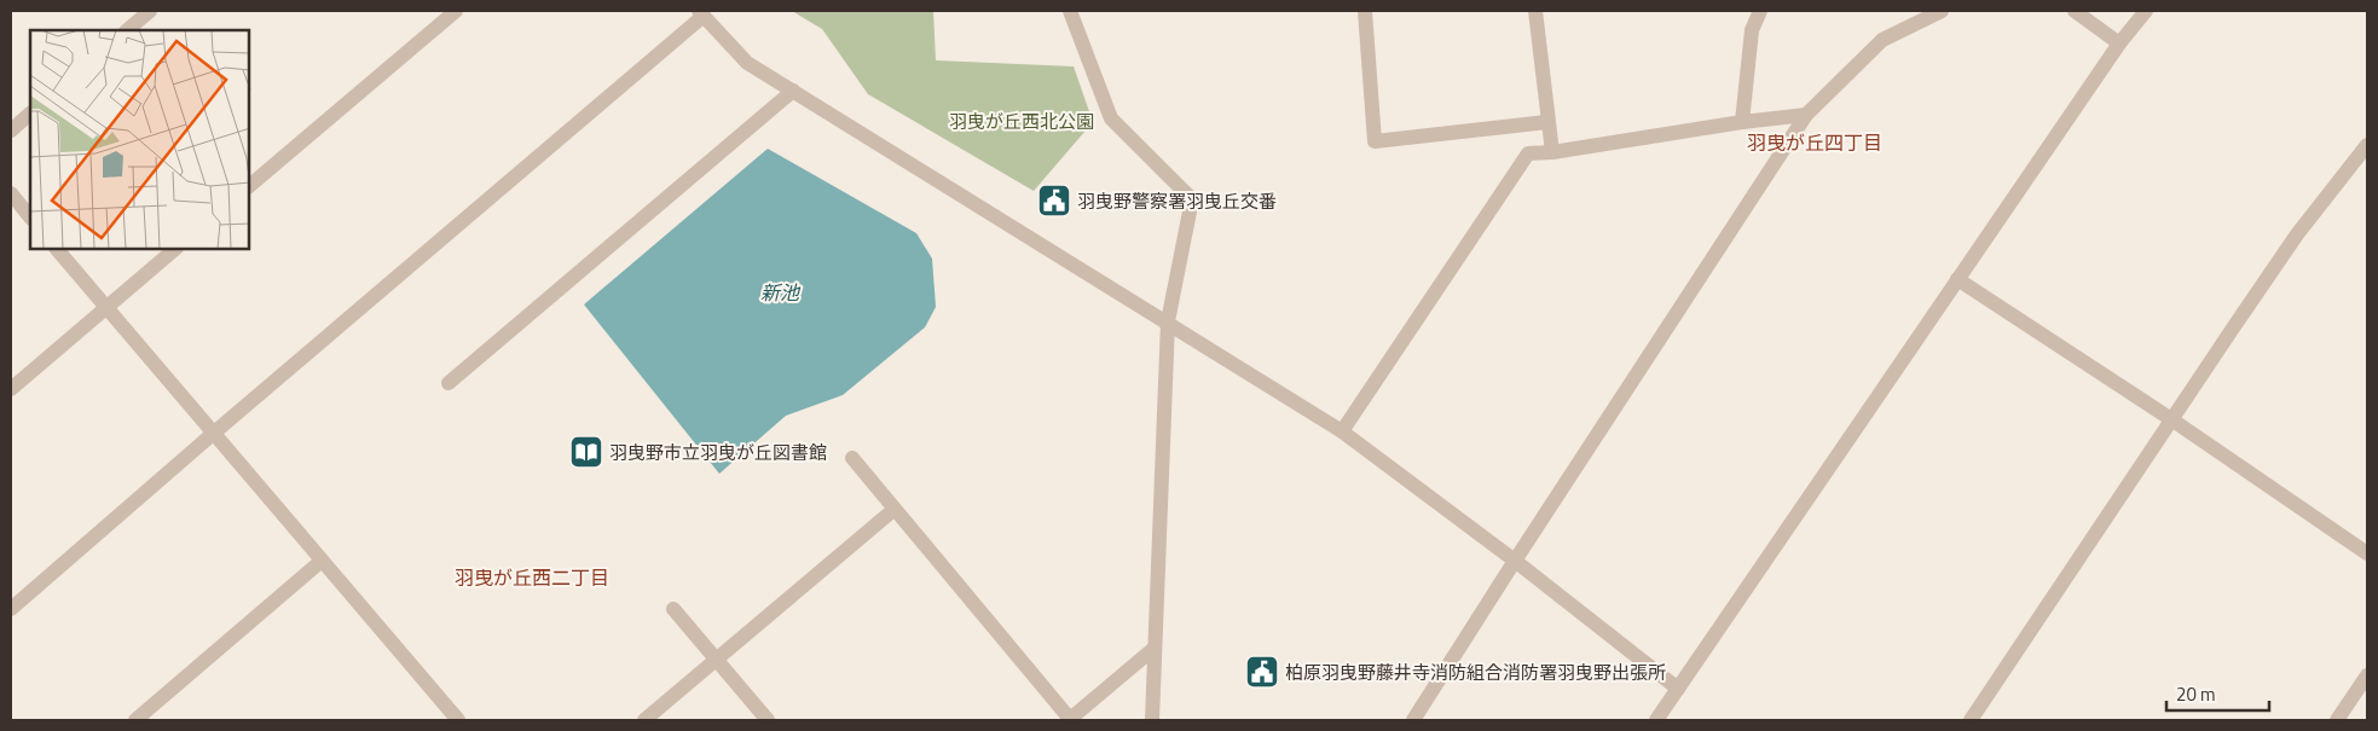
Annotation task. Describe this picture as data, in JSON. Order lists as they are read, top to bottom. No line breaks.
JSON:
{"districts":["羽曳が丘四丁目","羽曳が丘西二丁目"],"water":["新池"],"parks":["羽曳が丘西北公園"],"places":{"public building":["羽曳野警察署羽曳丘交番","柏原羽曳野藤井寺消防組合消防署羽曳野出張所"],"library":["羽曳野市立羽曳が丘図書館"]},"scale_bar":"20 m"}
